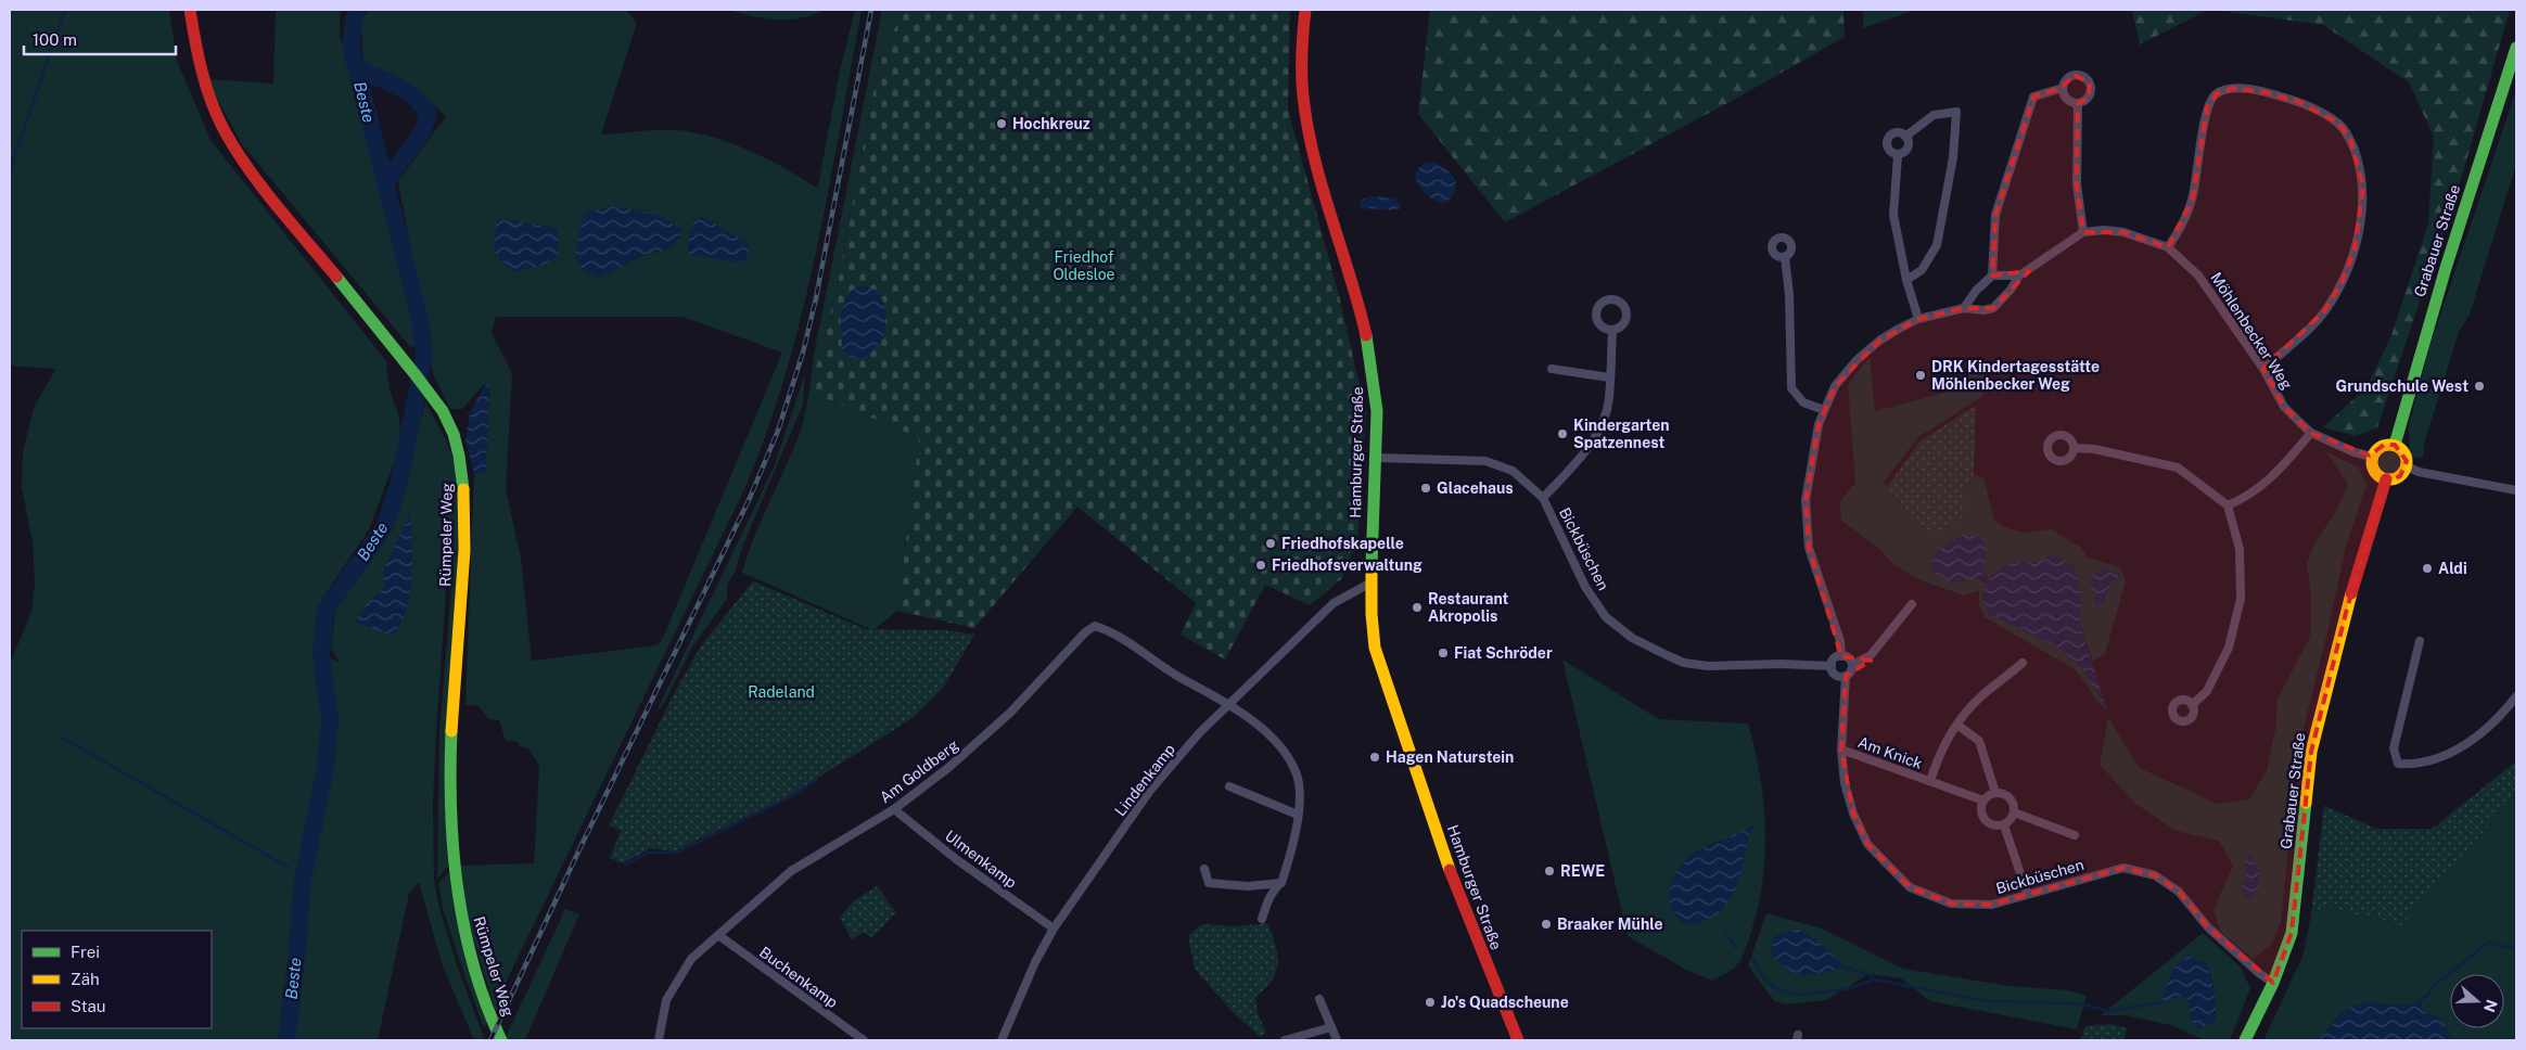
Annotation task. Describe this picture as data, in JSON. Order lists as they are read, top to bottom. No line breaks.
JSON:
{"streets":{"main road":["Grabauer Straße","Hamburger Straße","Rümpeler Weg"],"street":["Möhlenbecker Weg","Bickbüschen","Am Knick","Am Goldberg","Lindenkamp","Ulmenkamp","Buchenkamp"]},"crossings":[["Grabauer Straße","Möhlenbecker Weg"],["Grabauer Straße","Bickbüschen"],["Hamburger Straße","Bickbüschen"],["Hamburger Straße","Lindenkamp"],["Bickbüschen","Am Knick"],["Am Goldberg","Lindenkamp"],["Am Goldberg","Ulmenkamp"],["Am Goldberg","Buchenkamp"],["Lindenkamp","Ulmenkamp"]],"water":["Beste"],"parks":["Friedhof Oldesloe","Radeland"],"places":["Hochkreuz","DRK Kindertagesstätte Möhlenbecker Weg","Grundschule West","Kindergarten Spatzennest","Glacehaus","Friedhofskapelle","Friedhofsverwaltung","Aldi","Restaurant Akropolis","Fiat Schröder","Hagen Naturstein","REWE","Braaker Mühle","Jo's Quadscheune"],"legend":["Frei","Zäh","Stau"],"scale_bar":"100 m","north":"right"}
